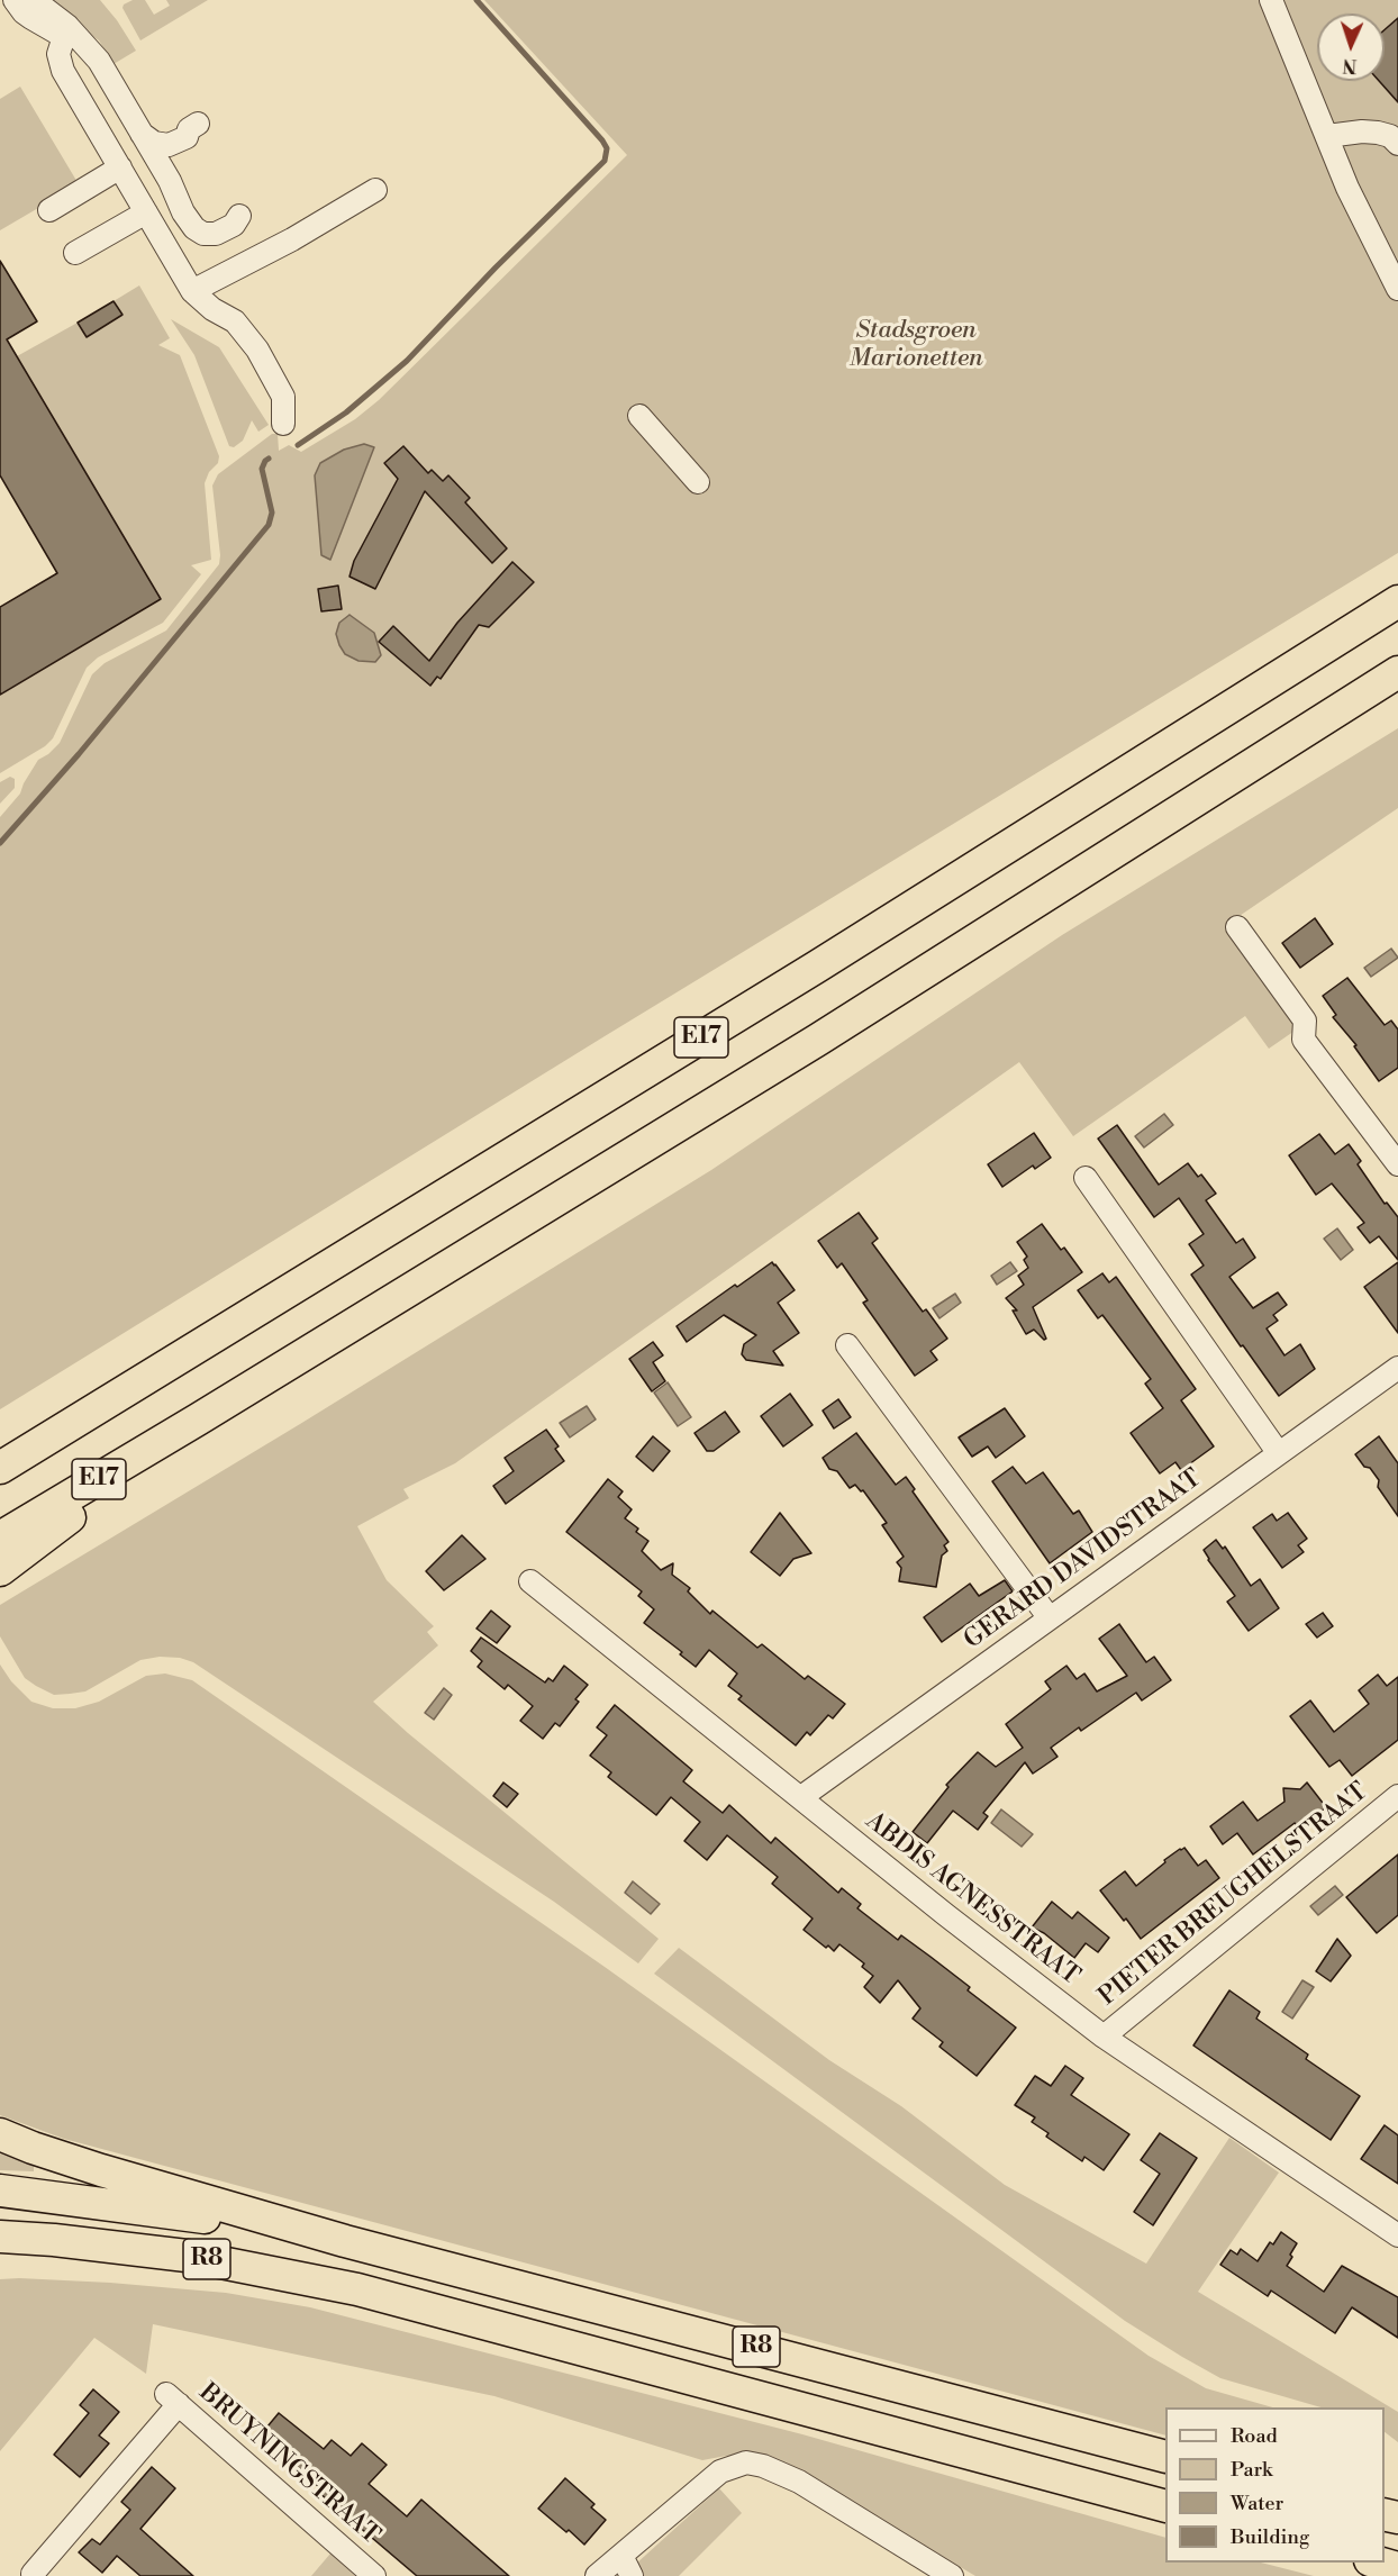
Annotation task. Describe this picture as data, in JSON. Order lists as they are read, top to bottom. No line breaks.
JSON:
{"streets":{"highway":["E17","R8"],"street":["GERARD DAVIDSTRAAT","PIETER BREUGHELSTRAAT","ABDIS AGNESSTRAAT","BRUYNINGSTRAAT"]},"crossings":[["GERARD DAVIDSTRAAT","ABDIS AGNESSTRAAT"],["PIETER BREUGHELSTRAAT","ABDIS AGNESSTRAAT"]],"parks":["Stadsgroen Marionetten"],"legend":["Road","Park","Water","Building"],"north":"bottom"}
